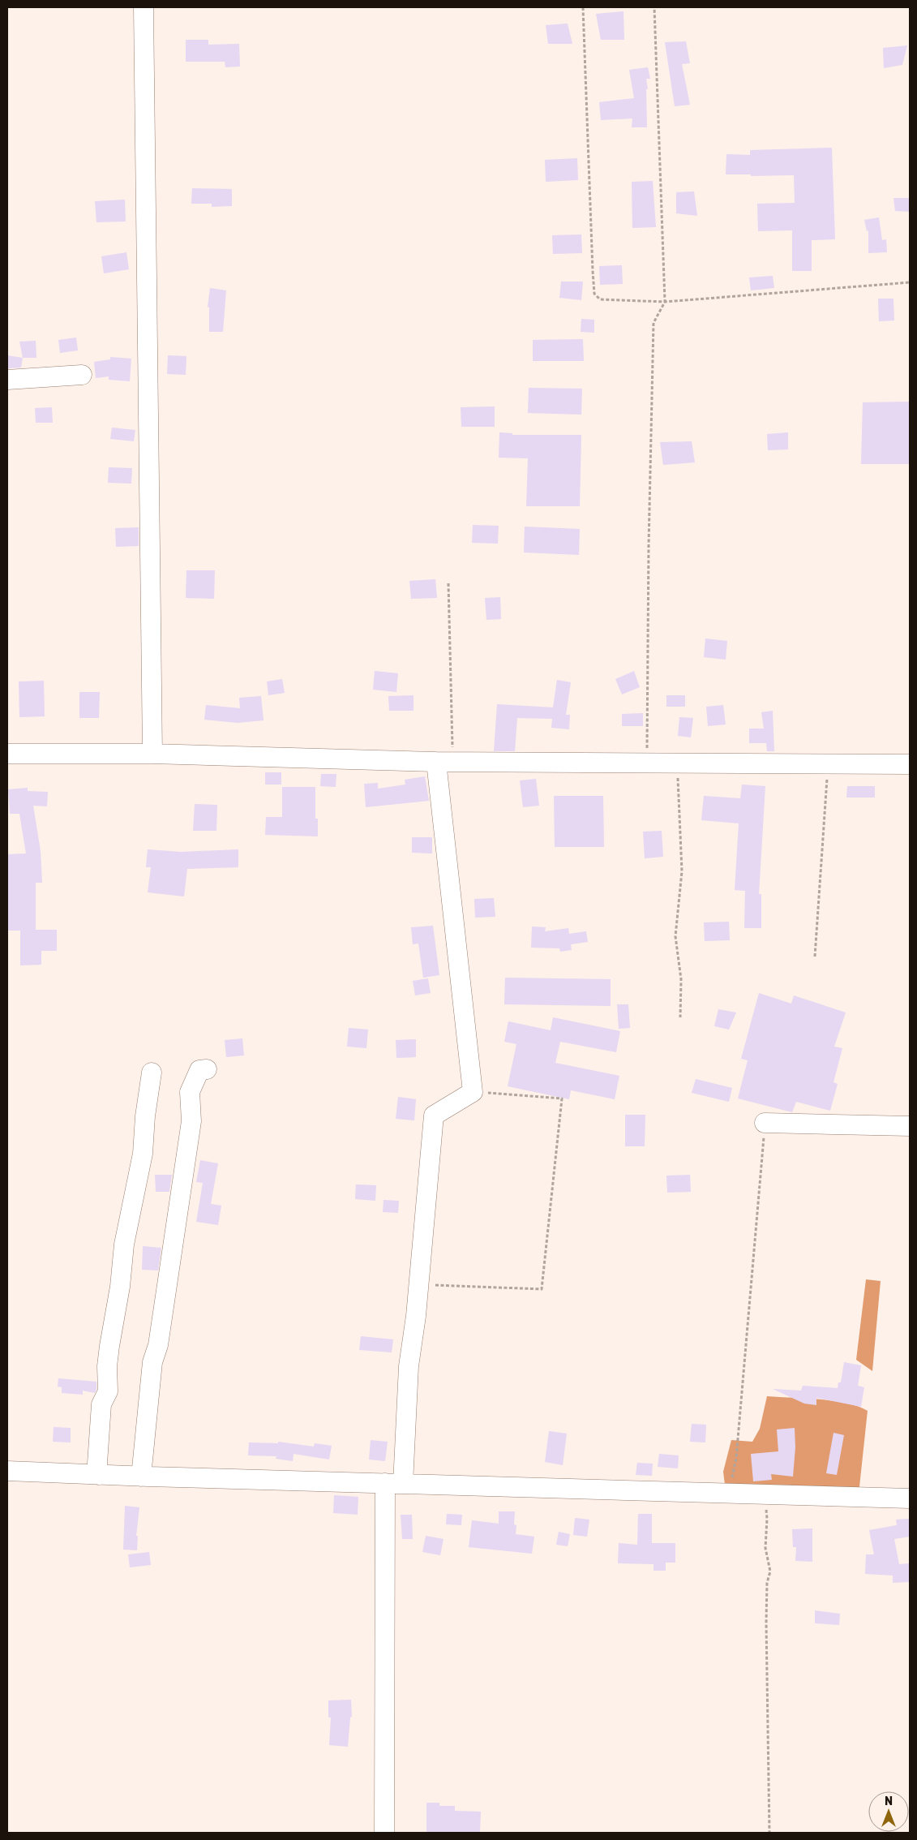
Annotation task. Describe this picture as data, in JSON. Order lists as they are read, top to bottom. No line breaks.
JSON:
{"north":"top"}
